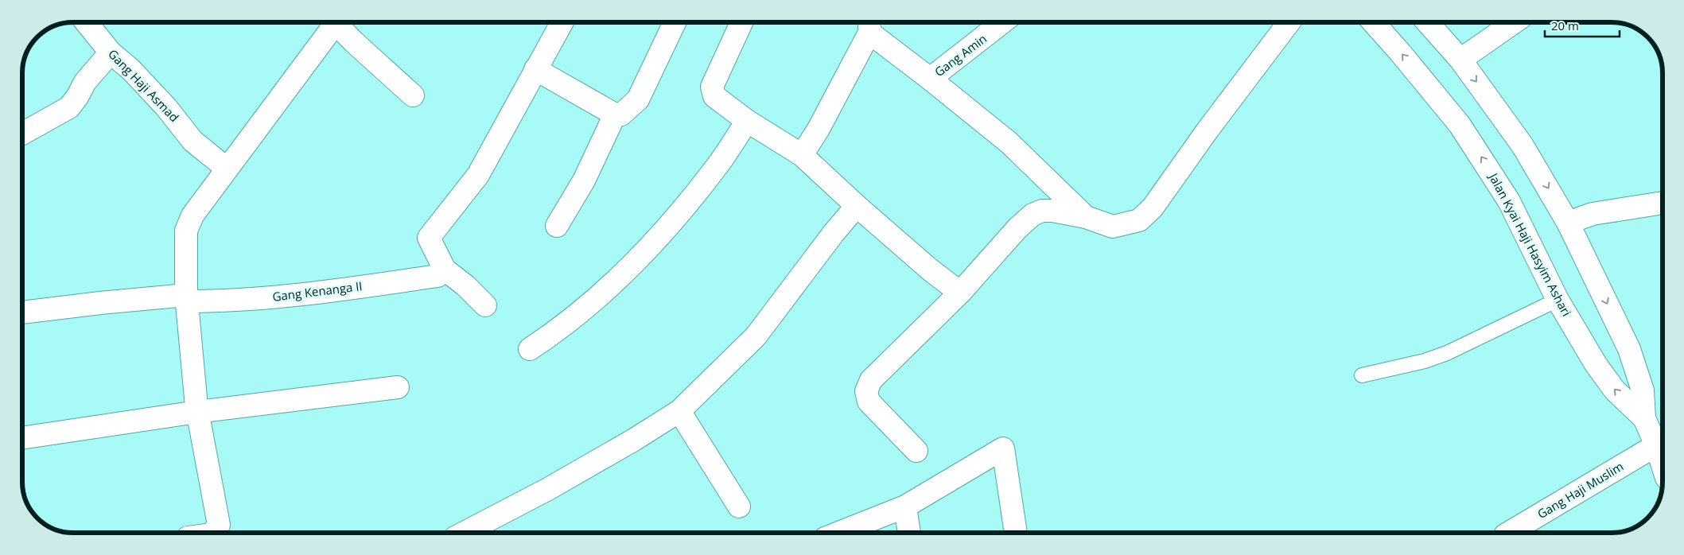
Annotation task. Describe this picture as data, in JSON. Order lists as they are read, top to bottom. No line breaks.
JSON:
{"streets":{"street":["Gang Amin","Gang Haji Asmad","Jalan Kyai Haji Hasyim Ashari","Gang Kenanga II","Gang Haji Muslim"]},"crossings":[["Jalan Kyai Haji Hasyim Ashari","Gang Haji Muslim"]],"scale_bar":"20 m"}
